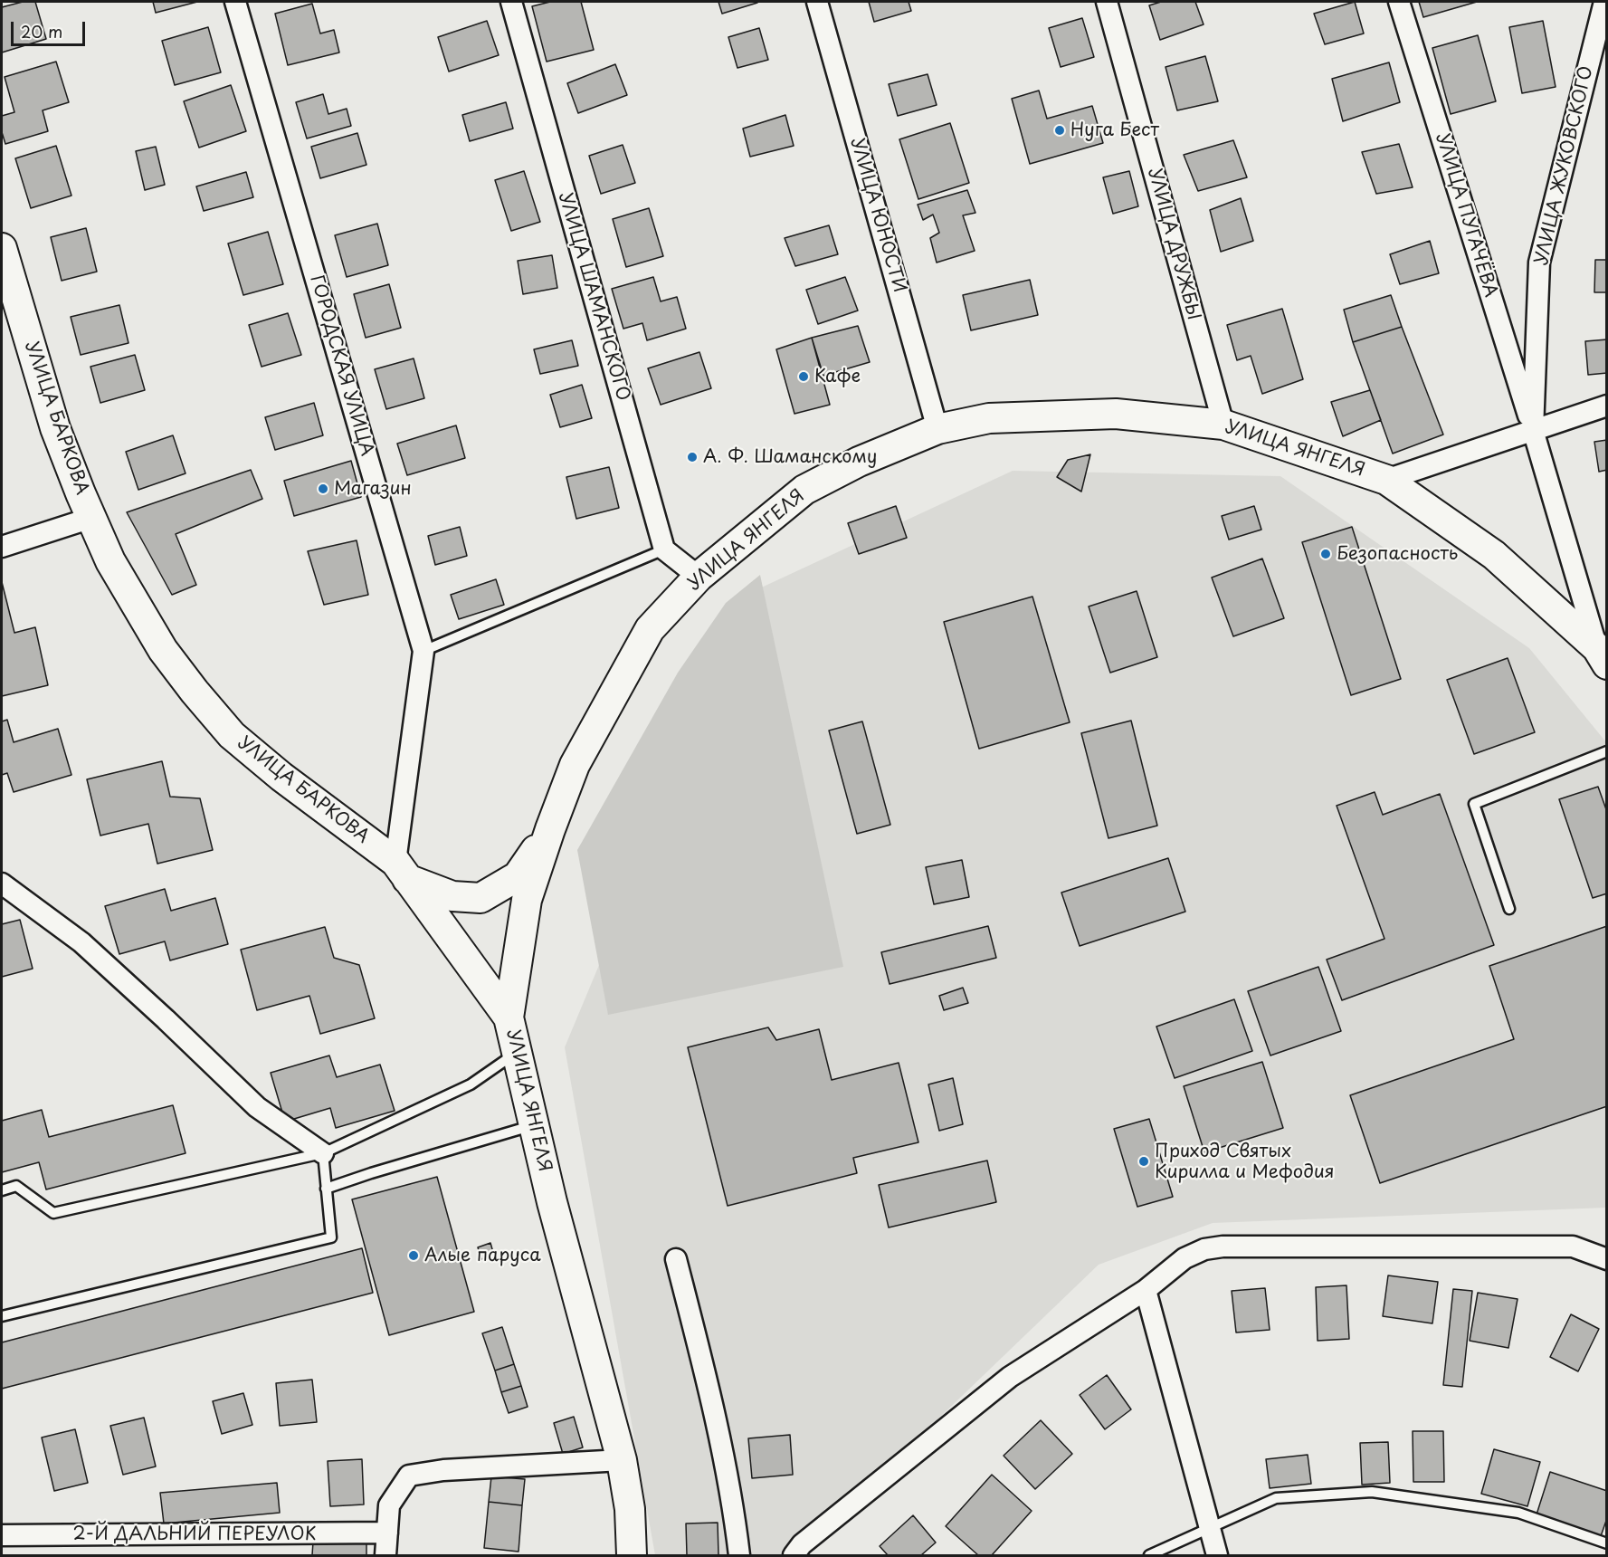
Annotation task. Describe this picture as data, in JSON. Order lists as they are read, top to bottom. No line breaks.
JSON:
{"streets":{"street":["УЛИЦА ЖУКОВСКОГО","УЛИЦА ЮНОСТИ","УЛИЦА ПУГАЧЁВА","УЛИЦА ДРУЖБЫ","УЛИЦА ШАМАНСКОГО","ГОРОДСКАЯ УЛИЦА","УЛИЦА БАРКОВА","УЛИЦА ЯНГЕЛЯ","2-Й ДАЛЬНИЙ ПЕРЕУЛОК"]},"crossings":[["УЛИЦА ЖУКОВСКОГО","УЛИЦА ПУГАЧЁВА"],["УЛИЦА ЖУКОВСКОГО","УЛИЦА ЯНГЕЛЯ"],["УЛИЦА ЮНОСТИ","УЛИЦА ЯНГЕЛЯ"],["УЛИЦА ДРУЖБЫ","УЛИЦА ЯНГЕЛЯ"],["ГОРОДСКАЯ УЛИЦА","УЛИЦА БАРКОВА"],["УЛИЦА БАРКОВА","УЛИЦА ЯНГЕЛЯ"]],"places":["Нуга Бест","Кафе","А. Ф. Шаманскому","Магазин","Безопасность","Приход Святых Кирилла и Мефодия","Алые паруса"],"scale_bar":"20 m"}
